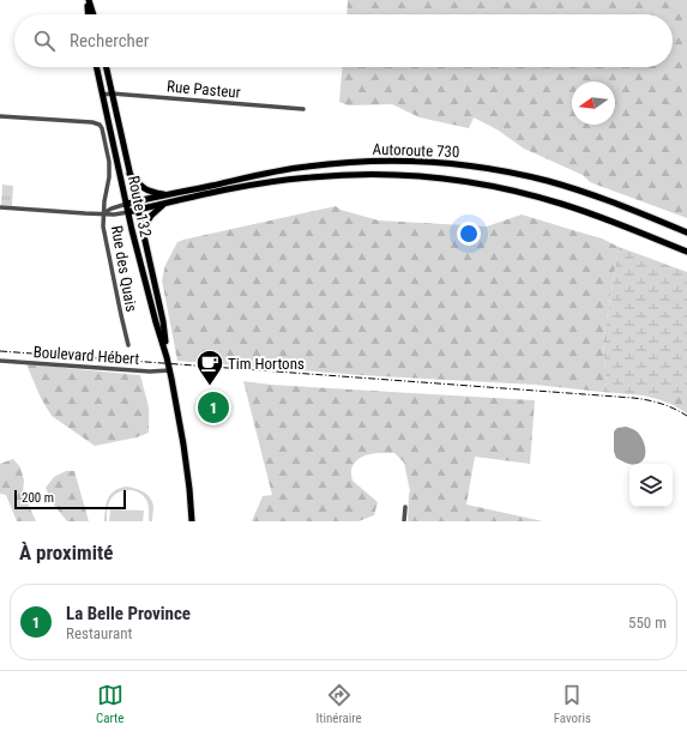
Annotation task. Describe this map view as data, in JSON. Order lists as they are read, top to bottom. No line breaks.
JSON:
{"streets":{"highway":["Autoroute 730","Route 132"],"street":["Rue Pasteur","Rue des Quais","Boulevard Hébert"]},"crossings":[["Rue Pasteur","Route 132"],["Autoroute 730","Route 132"],["Route 132","Boulevard Hébert"]],"places":{"cafe":["Tim Hortons"]},"scale_bar":"200 m","north":"left","page":{"search":"Rechercher","pins":"1","scale":"200 m","heading":"À proximité","list":[{"mark":"1","name":"La Belle Province","note":"Restaurant","value":"550 m"}],"nav":["Carte","Itinéraire","Favoris"]}}
